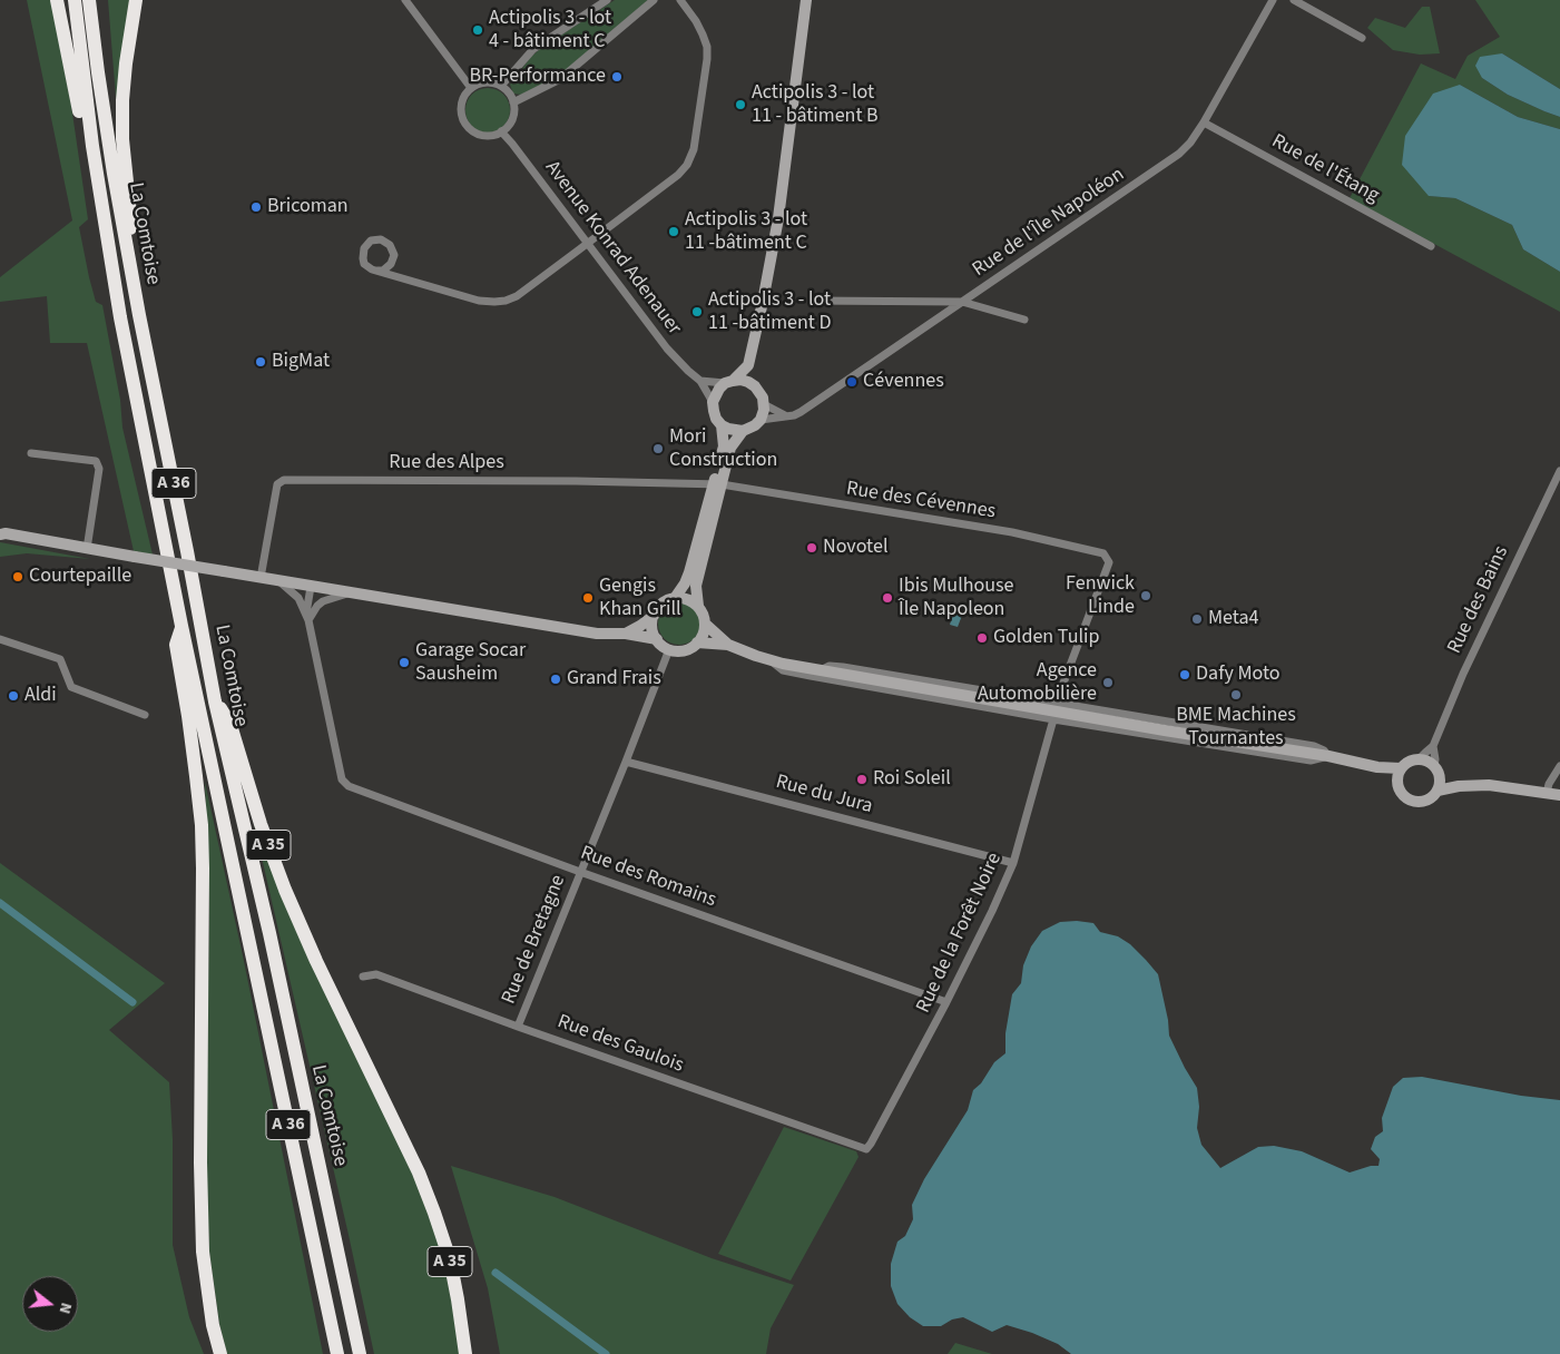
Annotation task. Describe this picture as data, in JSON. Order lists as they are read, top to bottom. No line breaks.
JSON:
{"streets":{"highway":["La Comtoise","A 36","A 35"],"street":["Rue de l'Étang","Rue de l'Île Napoléon","Avenue Konrad Adenauer","Rue des Alpes","Rue des Cévennes","Rue des Bains","Rue du Jura","Rue des Romains","Rue de la Forêt Noire","Rue de Bretagne","Rue des Gaulois"]},"crossings":[["Rue de l'Étang","Rue de l'Île Napoléon"],["Rue de l'Île Napoléon","Avenue Konrad Adenauer"],["La Comtoise","A 35"],["Rue des Alpes","Rue des Cévennes"],["Rue du Jura","Rue de la Forêt Noire"],["Rue du Jura","Rue de Bretagne"],["Rue des Romains","Rue de la Forêt Noire"],["Rue des Romains","Rue de Bretagne"],["Rue de la Forêt Noire","Rue des Gaulois"],["Rue de Bretagne","Rue des Gaulois"]],"places":["Actipolis 3 - lot 4 - bâtiment C","BR-Performance","Actipolis 3 - lot 11 - bâtiment B","Bricoman","Actipolis 3 - lot 11 -bâtiment C","Actipolis 3 - lot 11 -bâtiment D","BigMat","Cévennes","Mori Construction","Novotel","Courtepaille","Fenwick Linde","Gengis Khan Grill","Ibis Mulhouse Île Napoleon","Meta4","Golden Tulip","Garage Socar Sausheim","Dafy Moto","Grand Frais","Agence Automobilière","BME Machines Tournantes","Aldi","Roi Soleil"],"north":"right"}
